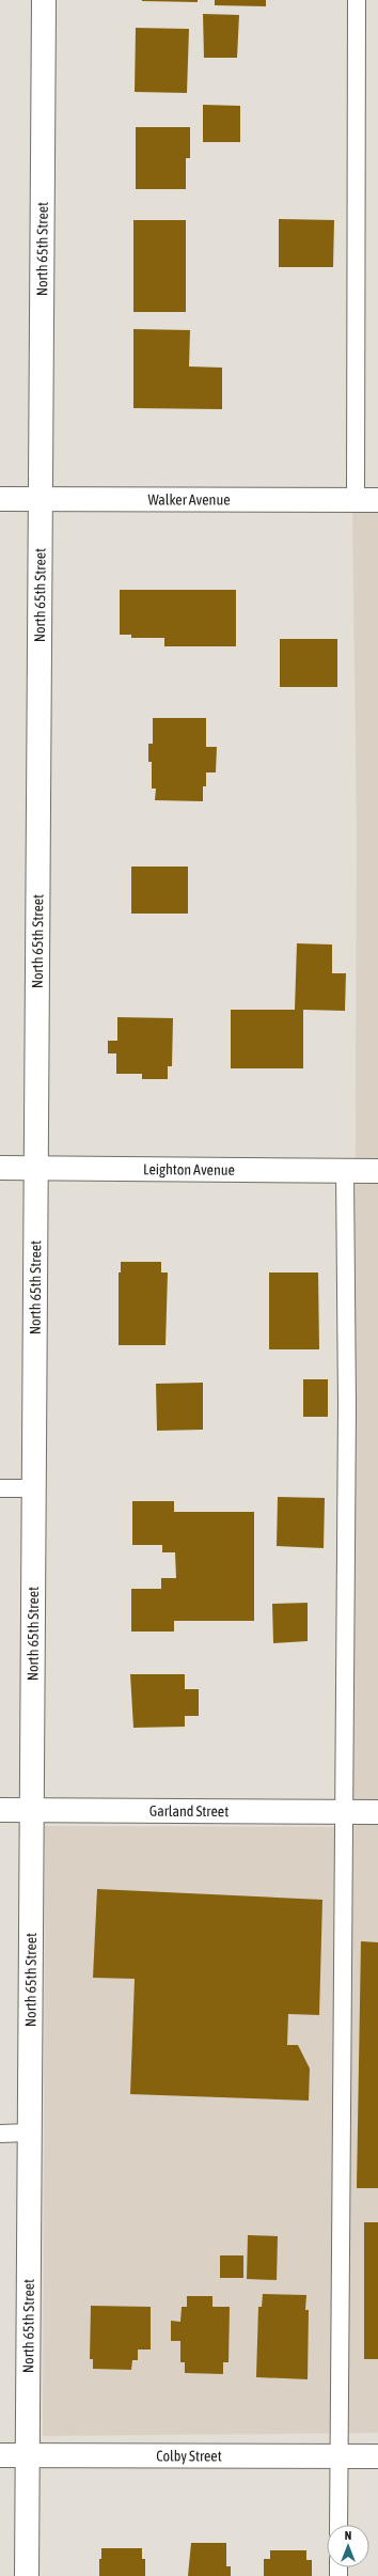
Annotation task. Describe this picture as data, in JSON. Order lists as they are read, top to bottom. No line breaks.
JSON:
{"streets":{"street":["North 65th Street","Walker Avenue","Leighton Avenue","Garland Street","Colby Street"]},"crossings":[["North 65th Street","Walker Avenue"],["North 65th Street","Leighton Avenue"],["North 65th Street","Garland Street"],["North 65th Street","Colby Street"]],"north":"top"}
